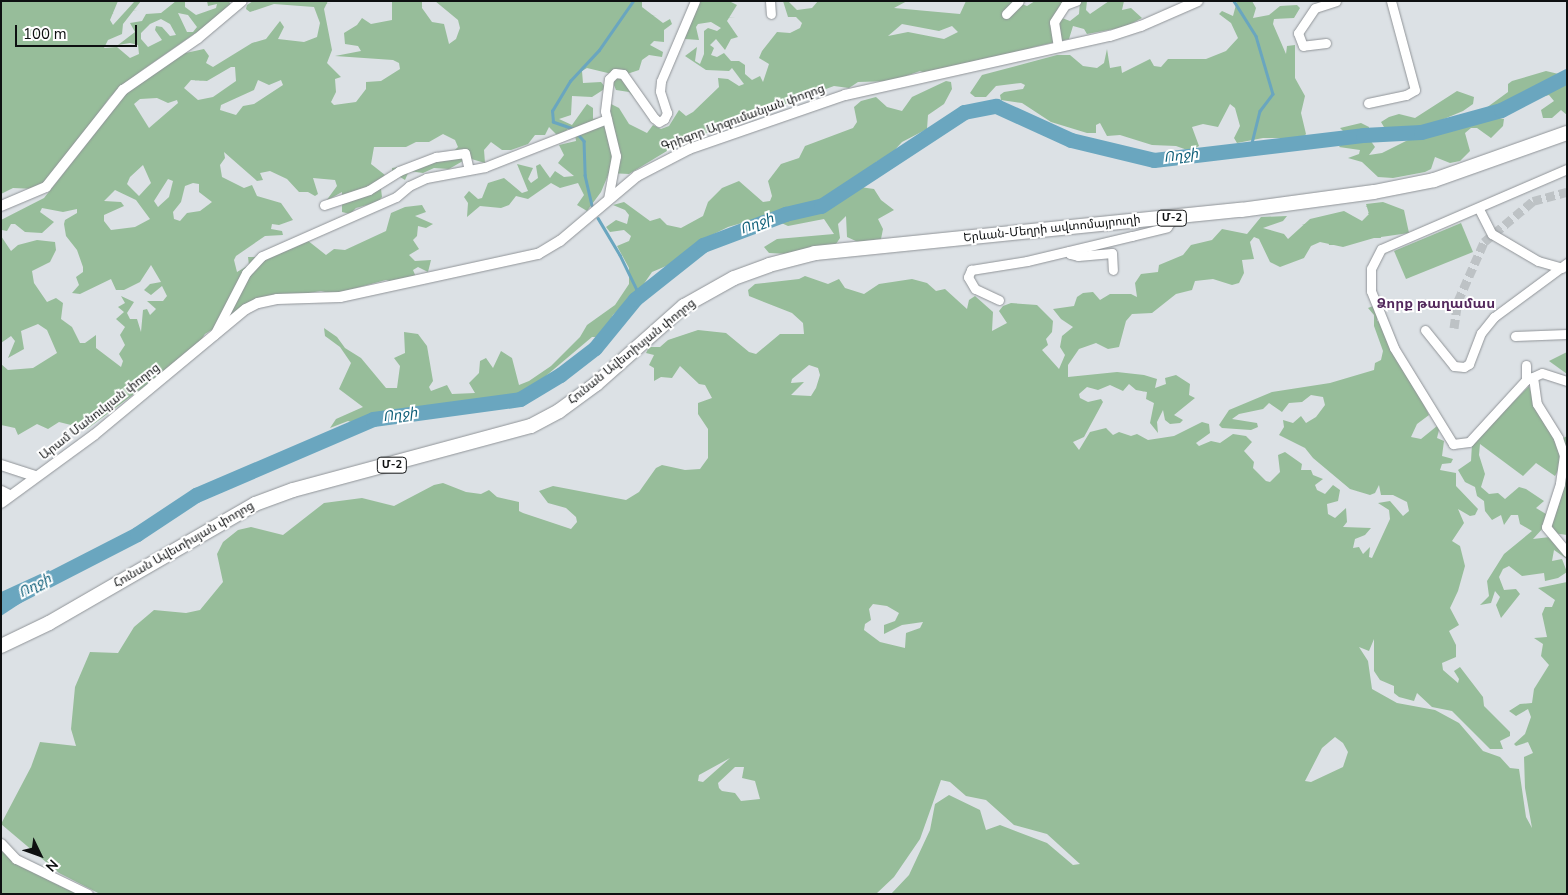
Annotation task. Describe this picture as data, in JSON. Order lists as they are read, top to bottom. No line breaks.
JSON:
{"streets":{"highway":["Մ-2","Երևան-Մեղրի ավտոմայրուղի","Հունան Ավետիսյան փողոց"],"street":["Գրիգոր Արզումանյան փողոց","Արամ Մանուկյան փողոց"]},"crossings":[["Գրիգոր Արզումանյան փողոց","Արամ Մանուկյան փողոց"],["Երևան-Մեղրի ավտոմայրուղի","Հունան Ավետիսյան փողոց"]],"districts":["Ձորք թաղամաս"],"water":["Ողջի"],"scale_bar":"100 m","north":"bottom right"}
